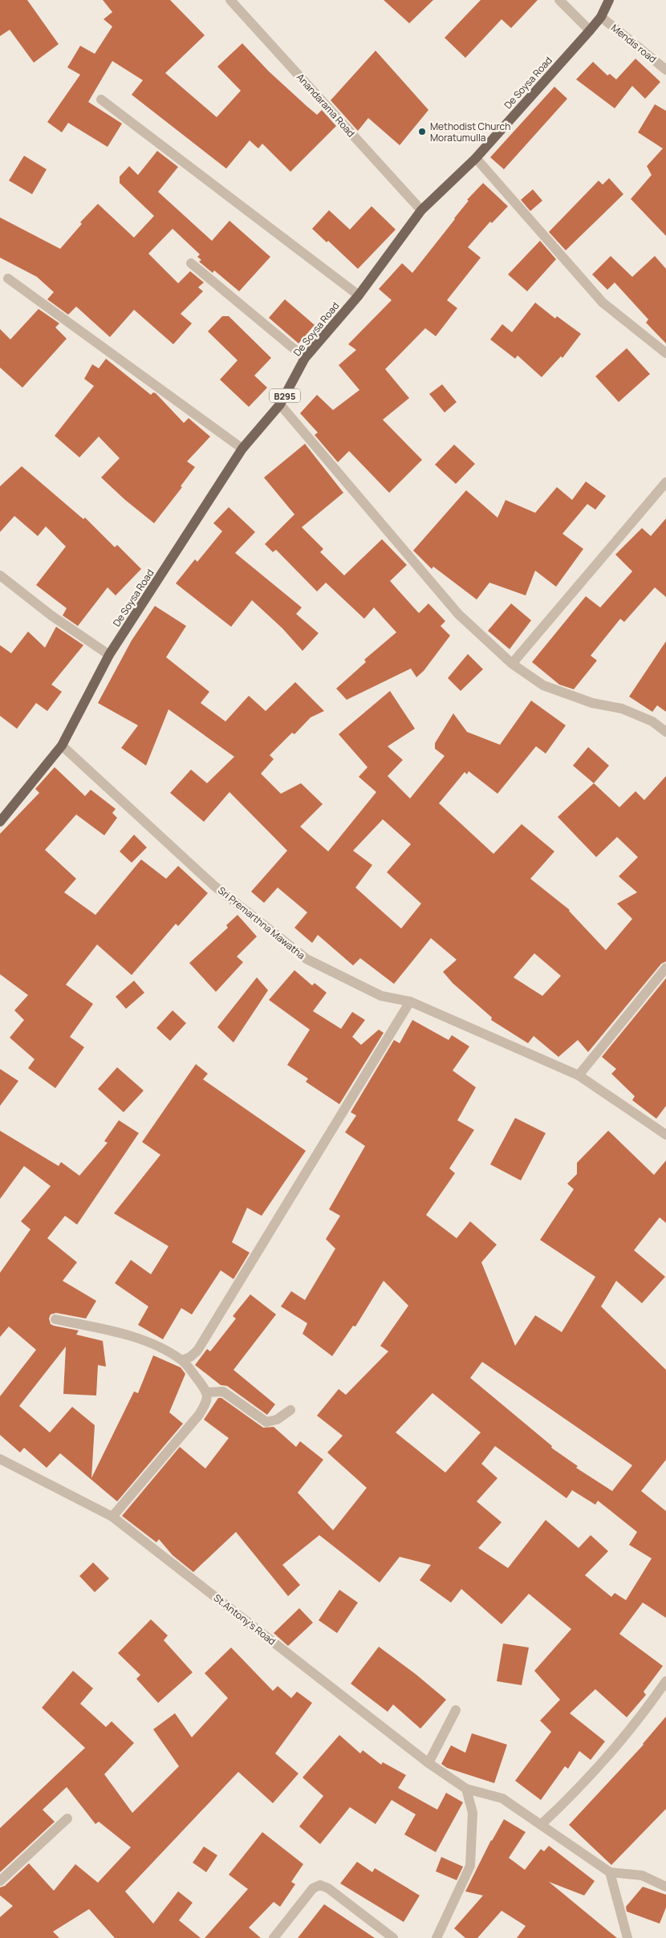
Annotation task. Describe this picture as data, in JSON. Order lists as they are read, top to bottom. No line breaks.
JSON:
{"streets":{"main road":["De Soysa Road","B295"],"street":["Mendis road","Anandarama Road","Sri Premarthna Mawatha","St.Antony's Road"]},"crossings":[["Mendis road","De Soysa Road"],["De Soysa Road","Anandarama Road"],["De Soysa Road","Sri Premarthna Mawatha"]],"places":["Methodist Church Moratumulla"]}
